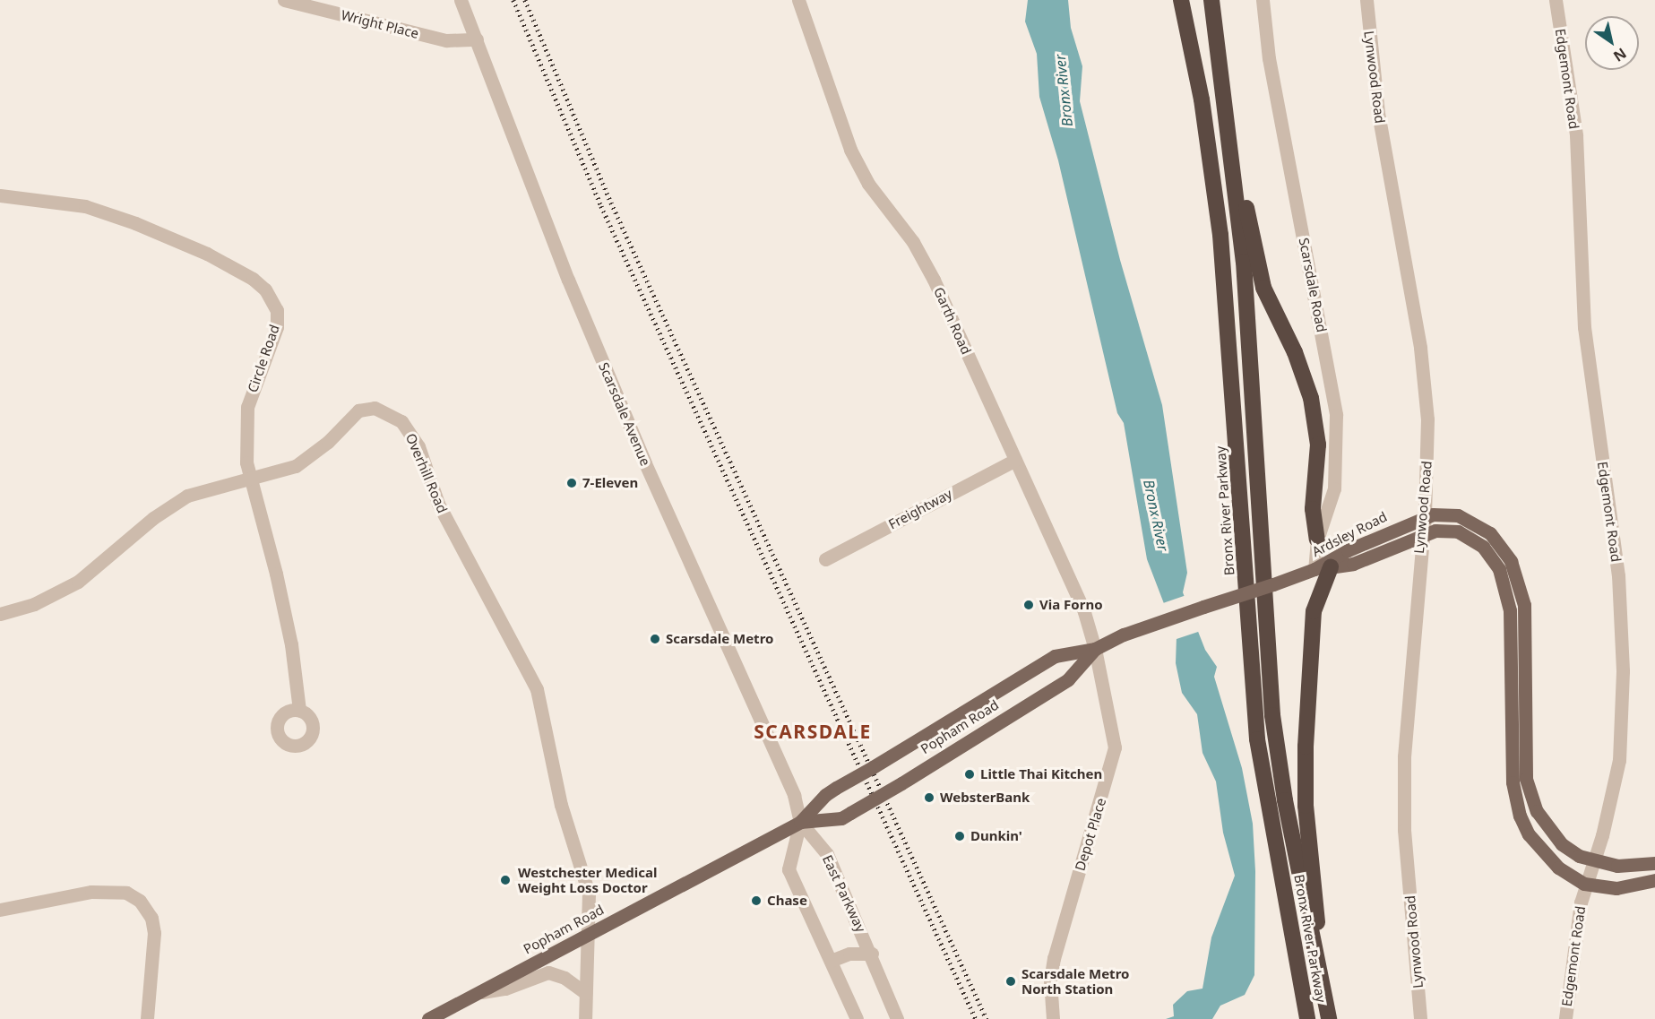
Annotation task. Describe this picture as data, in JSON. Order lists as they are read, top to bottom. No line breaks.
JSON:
{"streets":{"highway":["Bronx River Parkway"],"main road":["Ardsley Road","Popham Road"],"street":["Wright Place","Lynwood Road","Edgemont Road","Scarsdale Road","Garth Road","Circle Road","Scarsdale Avenue","Overhill Road","Freightway","Depot Place","East Parkway"]},"crossings":[["Wright Place","Scarsdale Avenue"],["Lynwood Road","Ardsley Road"],["Edgemont Road","Ardsley Road"],["Scarsdale Road","Ardsley Road"],["Scarsdale Road","Popham Road"],["Garth Road","Freightway"],["Garth Road","Popham Road"],["Garth Road","Depot Place"],["Circle Road","Overhill Road"],["Scarsdale Avenue","Popham Road"],["Scarsdale Avenue","East Parkway"],["Overhill Road","Popham Road"],["Ardsley Road","Popham Road"],["Popham Road","Depot Place"],["Popham Road","East Parkway"]],"districts":["SCARSDALE"],"water":["Bronx River"],"places":["7-Eleven","Via Forno","Scarsdale Metro","Little Thai Kitchen","WebsterBank","Dunkin'","Westchester Medical Weight Loss Doctor","Chase","Scarsdale Metro North Station"],"north":"bottom right"}
